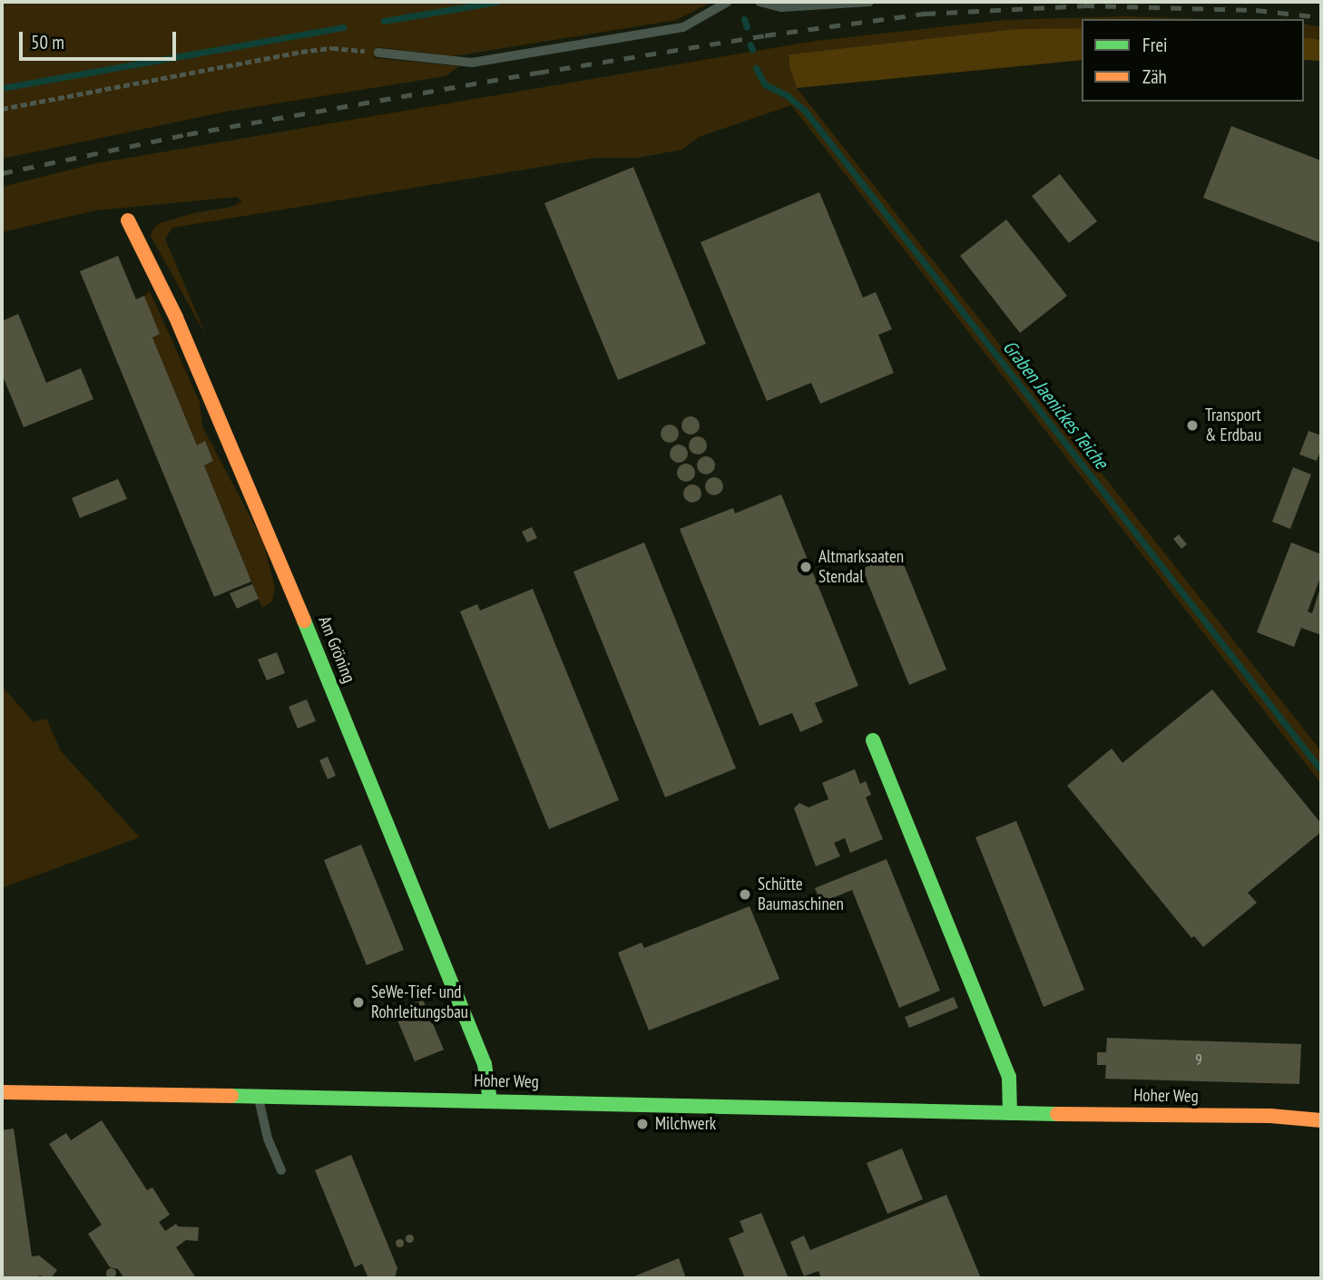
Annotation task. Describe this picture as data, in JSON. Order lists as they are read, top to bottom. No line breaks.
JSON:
{"streets":{"street":["Am Gröning","Hoher Weg"]},"crossings":[["Am Gröning","Hoher Weg"]],"water":["Graben Jaenickes Teiche"],"places":["Transport & Erdbau","Altmarksaaten Stendal","Schütte Baumaschinen","SeWe-Tief- und Rohrleitungsbau","Milchwerk"],"house_numbers":["9"],"legend":["Frei","Zäh"],"scale_bar":"50 m"}
